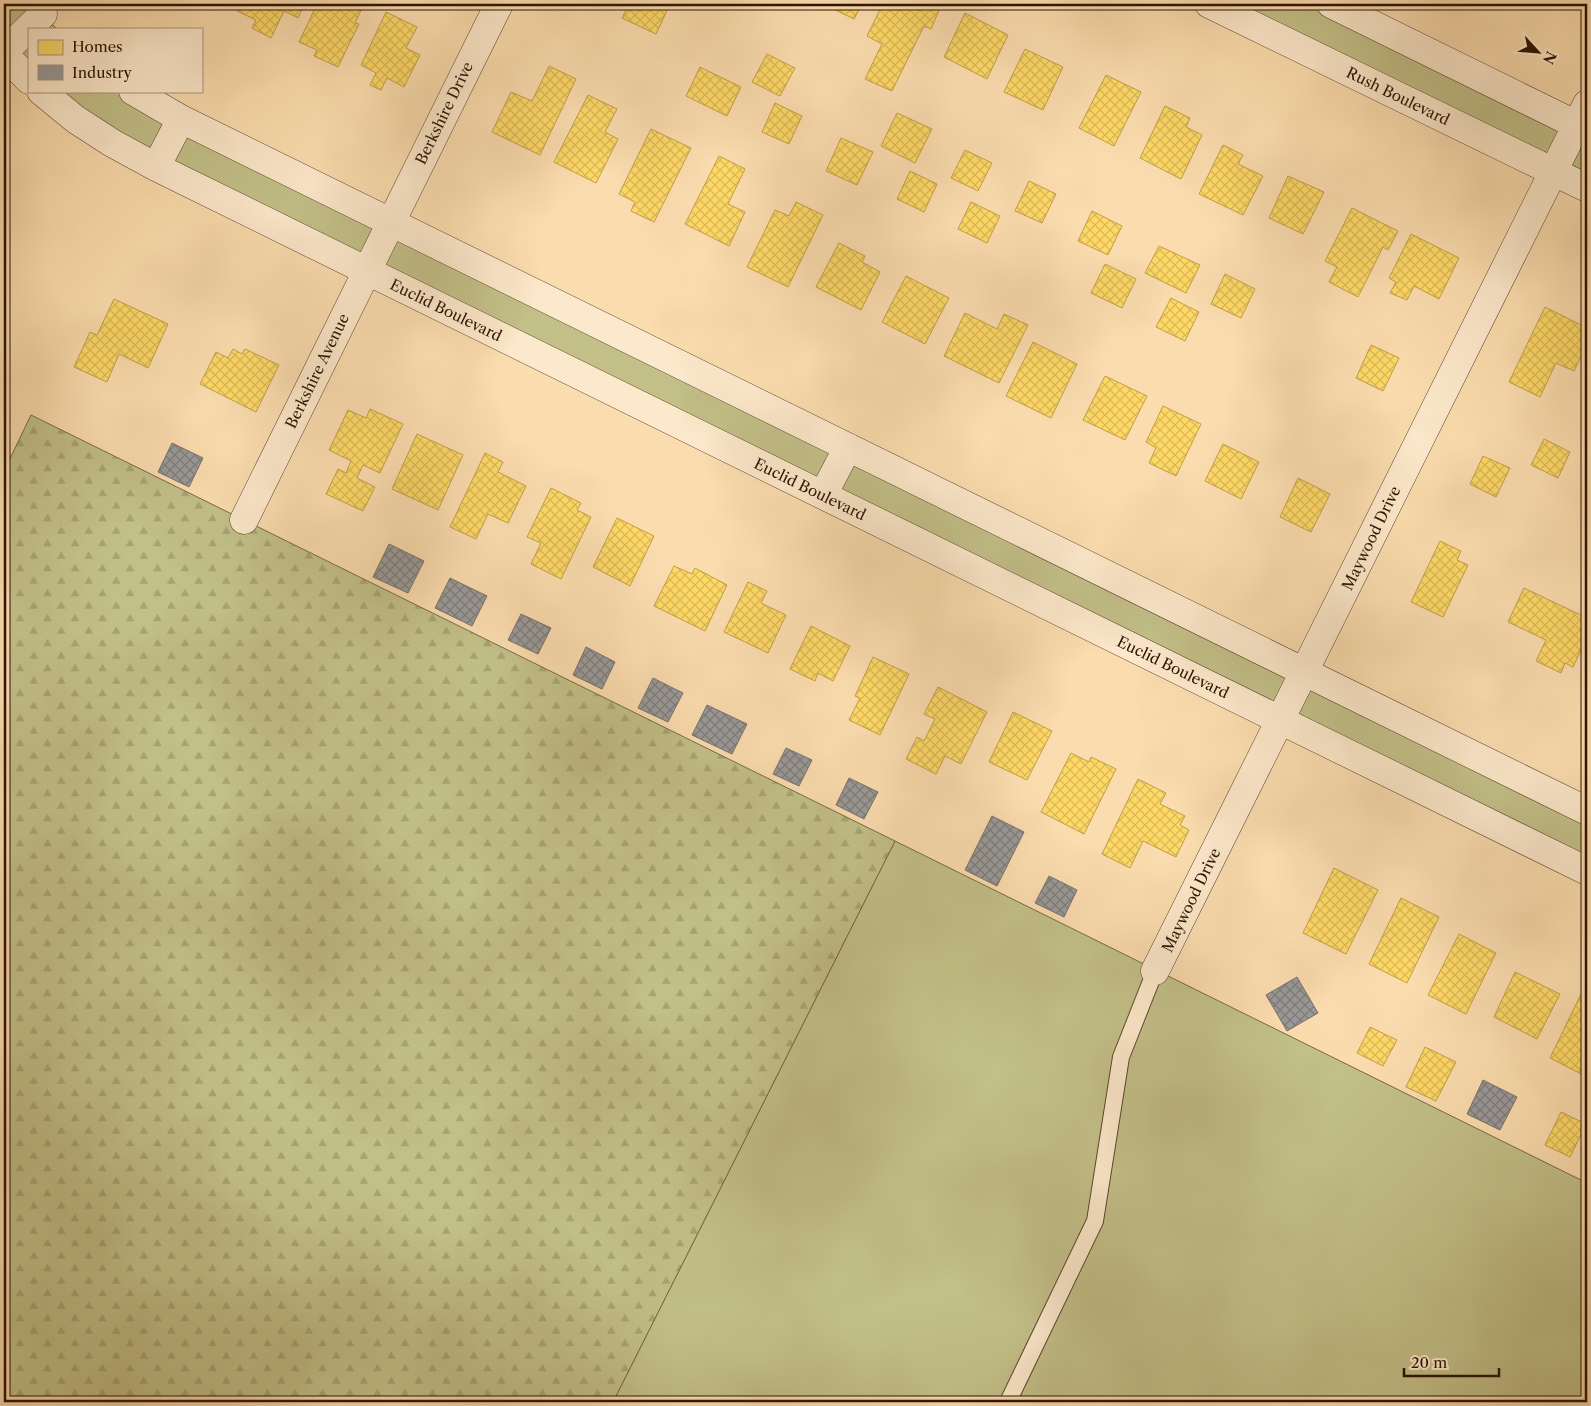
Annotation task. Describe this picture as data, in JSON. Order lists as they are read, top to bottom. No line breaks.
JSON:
{"streets":{"street":["Rush Boulevard","Berkshire Drive","Euclid Boulevard","Berkshire Avenue","Maywood Drive"]},"crossings":[["Rush Boulevard","Maywood Drive"],["Berkshire Drive","Berkshire Avenue"],["Euclid Boulevard","Berkshire Avenue"],["Euclid Boulevard","Maywood Drive"]],"legend":["Homes","Industry"],"scale_bar":"20 m","north":"bottom right"}
